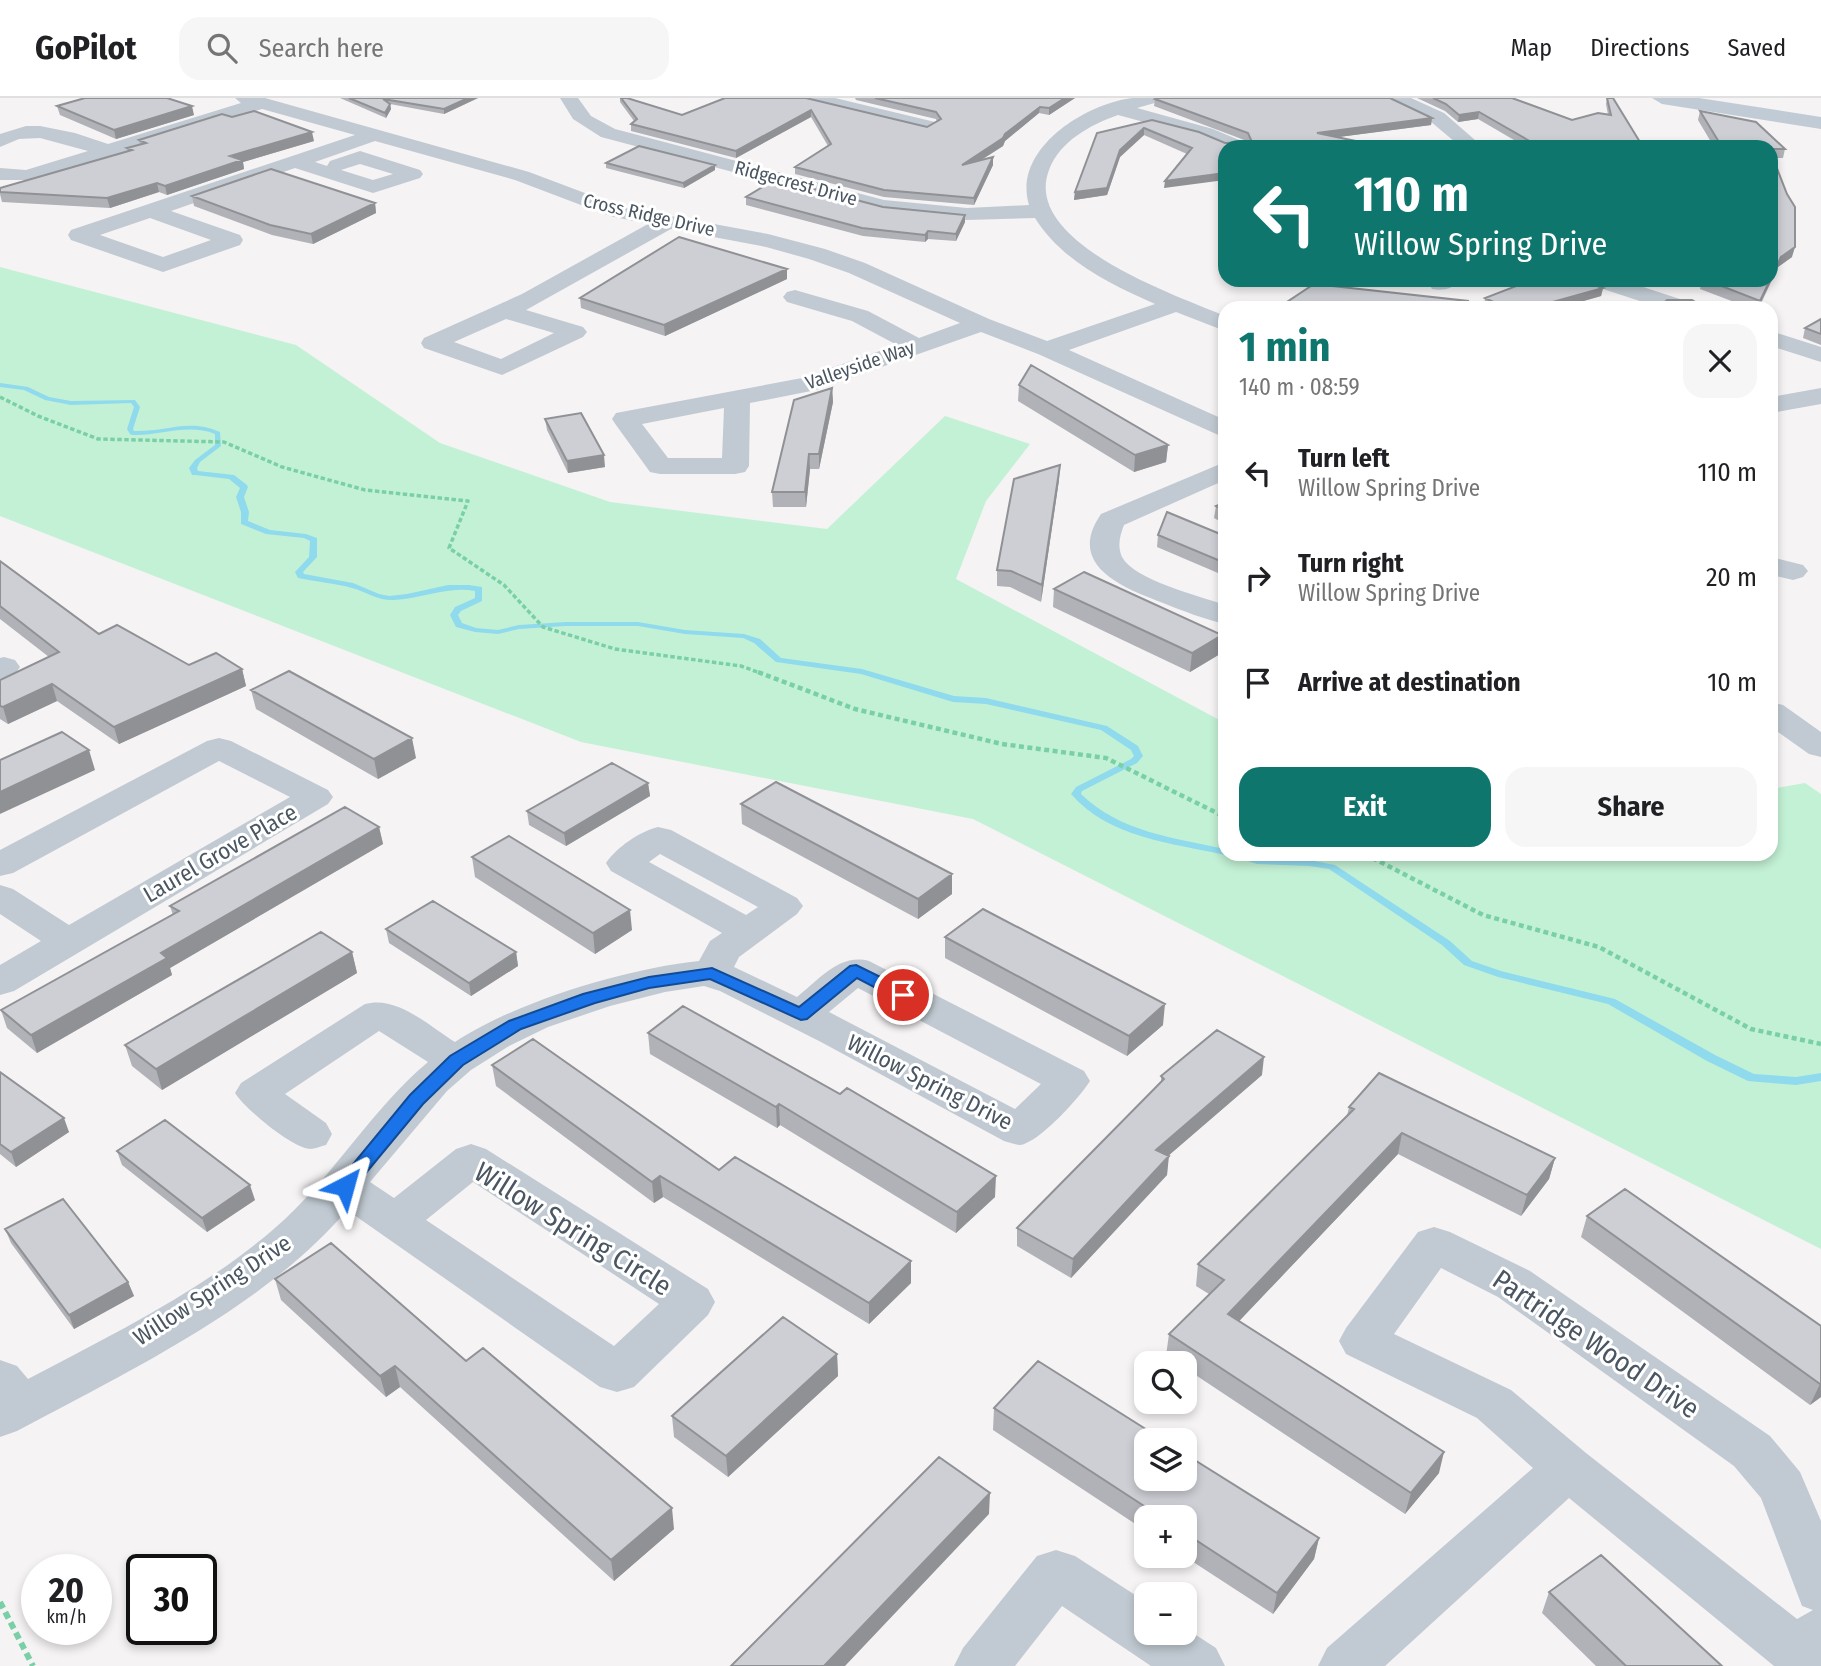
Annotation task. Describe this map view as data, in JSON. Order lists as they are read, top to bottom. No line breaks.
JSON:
{"streets":{"street":["Ridgecrest Drive","Cross Ridge Drive","Valleyside Way","Laurel Grove Place","Willow Spring Drive","Willow Spring Circle","Partridge Wood Drive"]},"crossings":[["Cross Ridge Drive","Valleyside Way"],["Willow Spring Drive","Willow Spring Circle"]],"page":{"header":"GoPilot","search":"Search here","nav":["Map","Directions","Saved"],"turn":["110 m","Willow Spring Drive"],"heading":["1 min","140 m · 08:59"],"list":[{"name":"Turn left","note":"Willow Spring Drive","value":"110 m"},{"name":"Turn right","note":"Willow Spring Drive","value":"20 m"},{"name":"Arrive at destination","value":"10 m"}],"buttons":["Exit","Share"],"map_buttons":["+","−"],"speed":"20 km/h","limit":"30"}}
